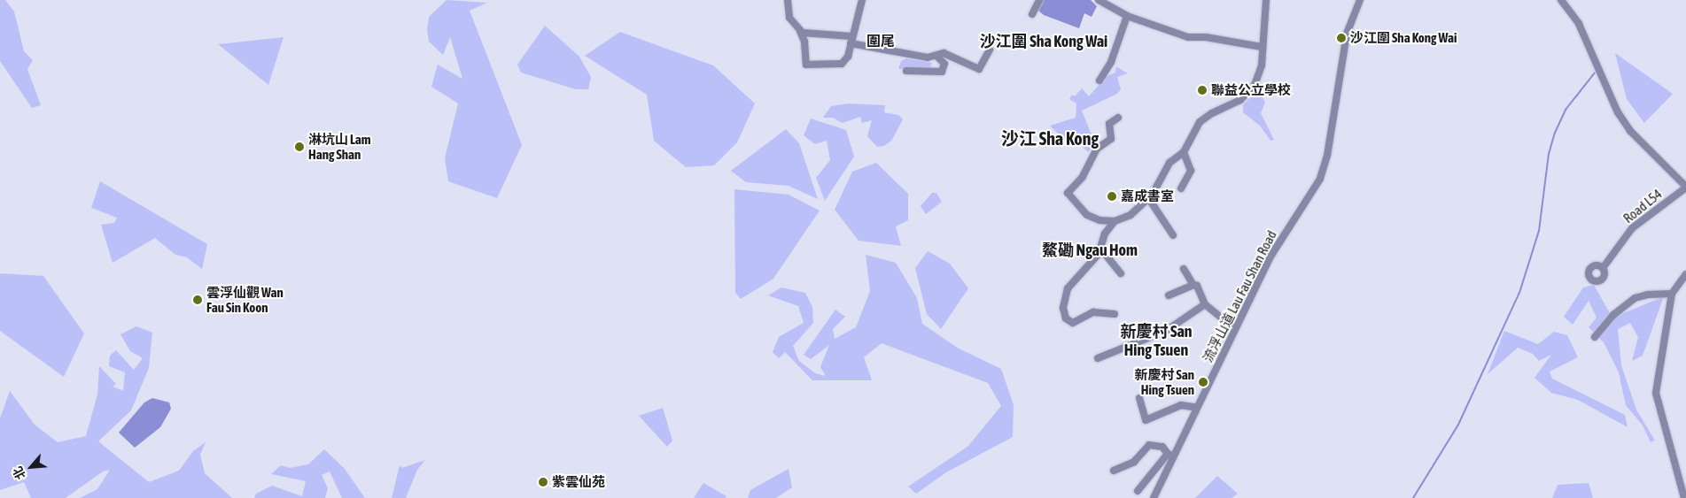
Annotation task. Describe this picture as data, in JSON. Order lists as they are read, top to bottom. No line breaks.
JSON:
{"streets":{"street":["Road L54","流浮山道 Lau Fau Shan Road"]},"districts":["圍尾","沙江圍 Sha Kong Wai","沙江 Sha Kong","鰲磡 Ngau Hom","新慶村 San Hing Tsuen"],"places":["沙江圍 Sha Kong Wai","聯益公立學校","淋坑山 Lam Hang Shan","嘉成書室","雲浮仙觀 Wan Fau Sin Koon","新慶村 San Hing Tsuen","紫雲仙苑"],"north":"bottom left"}
